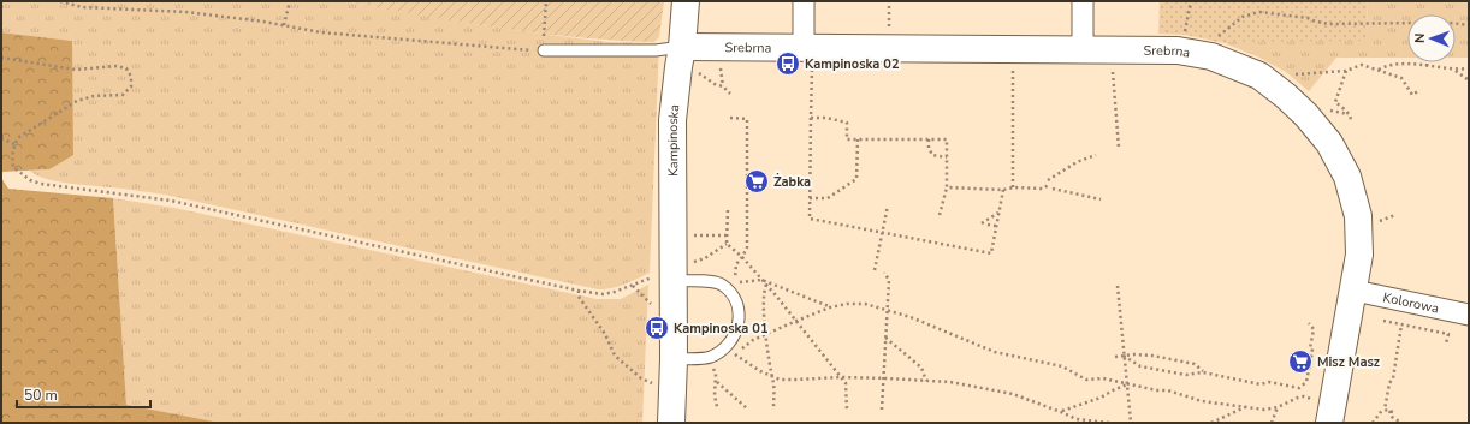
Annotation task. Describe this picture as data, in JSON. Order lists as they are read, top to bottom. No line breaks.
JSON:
{"streets":{"street":["Srebrna","Kampinoska","Kolorowa"]},"crossings":[["Srebrna","Kampinoska"],["Srebrna","Kolorowa"]],"places":{"bus stop":["Kampinoska 02","Kampinoska 01"],"supermarket":["Żabka","Misz Masz"]},"scale_bar":"50 m","north":"left"}
